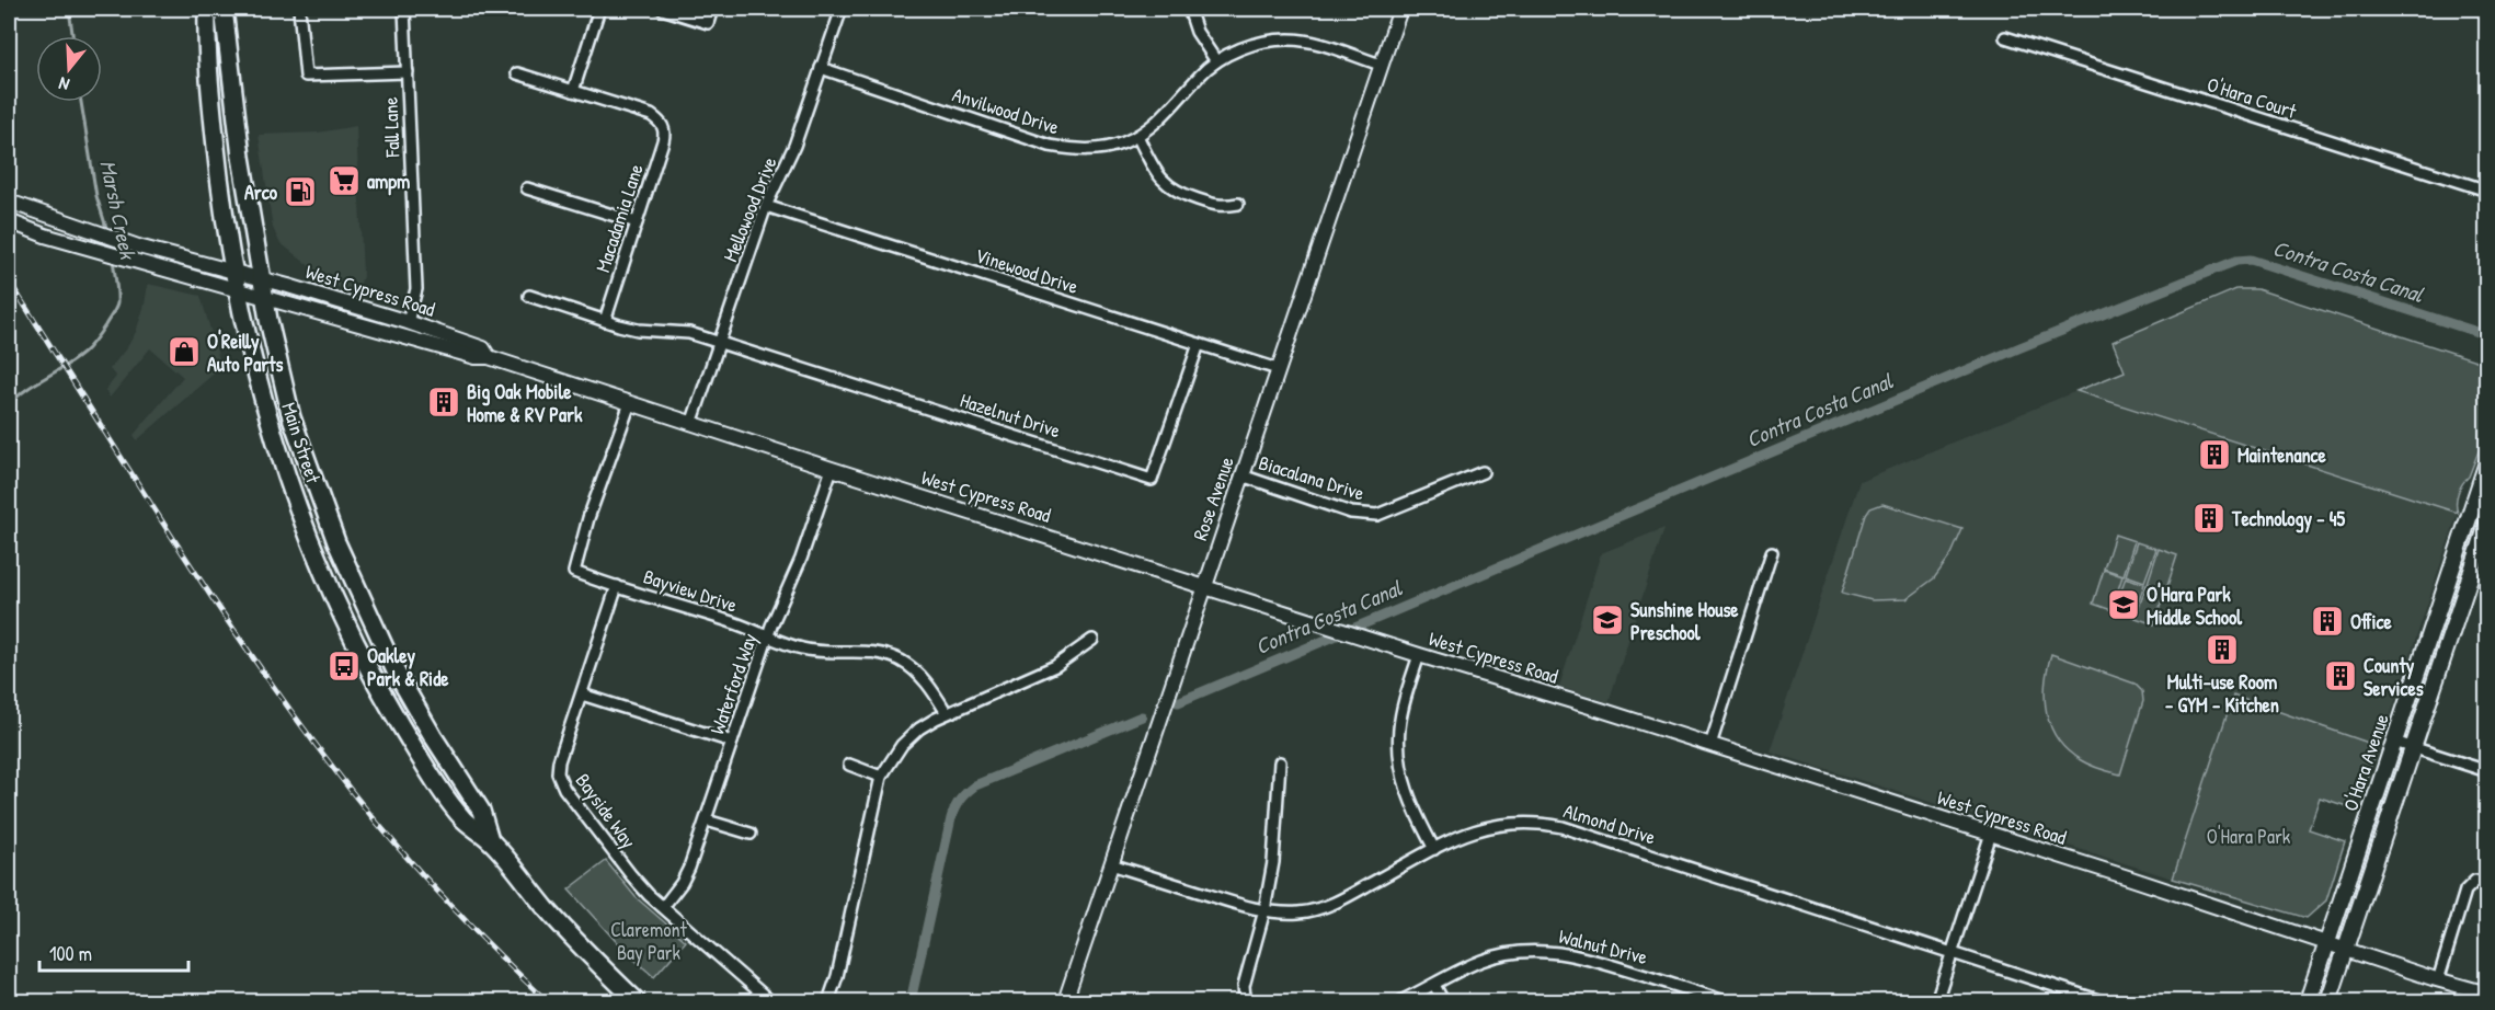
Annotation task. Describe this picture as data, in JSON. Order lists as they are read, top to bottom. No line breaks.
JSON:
{"streets":{"main road":["Main Street","O'Hara Avenue"],"street":["O'Hara Court","Anvilwood Drive","Fall Lane","Mellowood Drive","Macadamia Lane","Vinewood Drive","West Cypress Road","Hazelnut Drive","Biacalana Drive","Rose Avenue","Bayview Drive","Waterford Way","Bayside Way","Almond Drive","Walnut Drive"]},"crossings":[["Anvilwood Drive","Mellowood Drive"],["Anvilwood Drive","Rose Avenue"],["Fall Lane","West Cypress Road"],["Mellowood Drive","Vinewood Drive"],["Mellowood Drive","West Cypress Road"],["Mellowood Drive","Hazelnut Drive"],["Vinewood Drive","Hazelnut Drive"],["Vinewood Drive","Rose Avenue"],["West Cypress Road","Main Street"],["West Cypress Road","Rose Avenue"],["West Cypress Road","Bayview Drive"],["West Cypress Road","Waterford Way"],["West Cypress Road","O'Hara Avenue"],["Biacalana Drive","Rose Avenue"],["Rose Avenue","Almond Drive"],["Bayview Drive","Waterford Way"],["Bayview Drive","Bayside Way"],["Waterford Way","Bayside Way"]],"water":["Marsh Creek","Contra Costa Canal"],"parks":["O'Hara Park","Claremont Bay Park"],"places":{"supermarket":["ampm"],"fuel station":["Arco"],"shop":["O'Reilly Auto Parts"],"building":["Big Oak Mobile Home & RV Park","Maintenance","Technology - 45","Office","Multi-use Room - GYM - Kitchen","County Services"],"school or university":["O'Hara Park Middle School","Sunshine House Preschool"],"bus stop":["Oakley Park & Ride"]},"scale_bar":"100 m","north":"bottom"}
